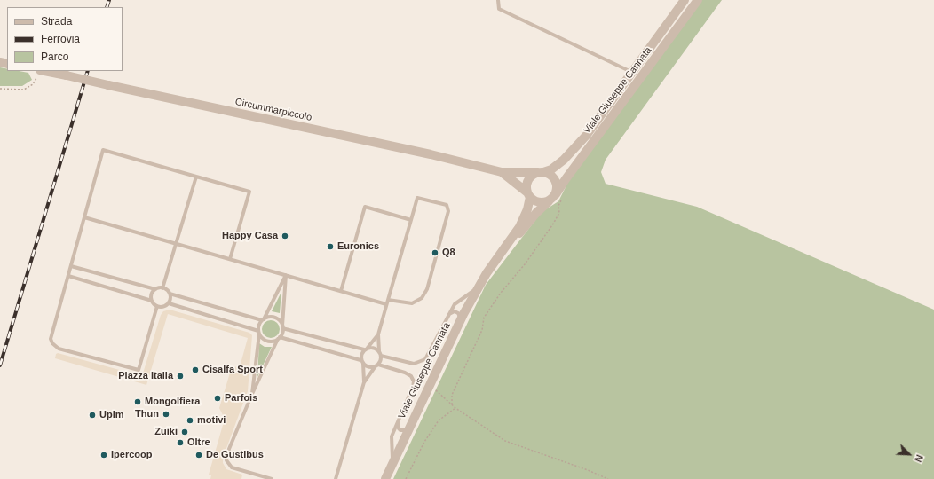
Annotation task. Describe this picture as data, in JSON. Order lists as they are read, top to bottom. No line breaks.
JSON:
{"streets":{"street":["Viale Giuseppe Cannata","Circummarpiccolo"]},"crossings":[["Viale Giuseppe Cannata","Circummarpiccolo"]],"places":["Happy Casa","Euronics","Q8","Cisalfa Sport","Piazza Italia","Parfois","Mongolfiera","Thun","Upim","motivi","Zuiki","Oltre","Ipercoop","De Gustibus"],"legend":["Strada","Ferrovia","Parco"],"north":"bottom right"}
